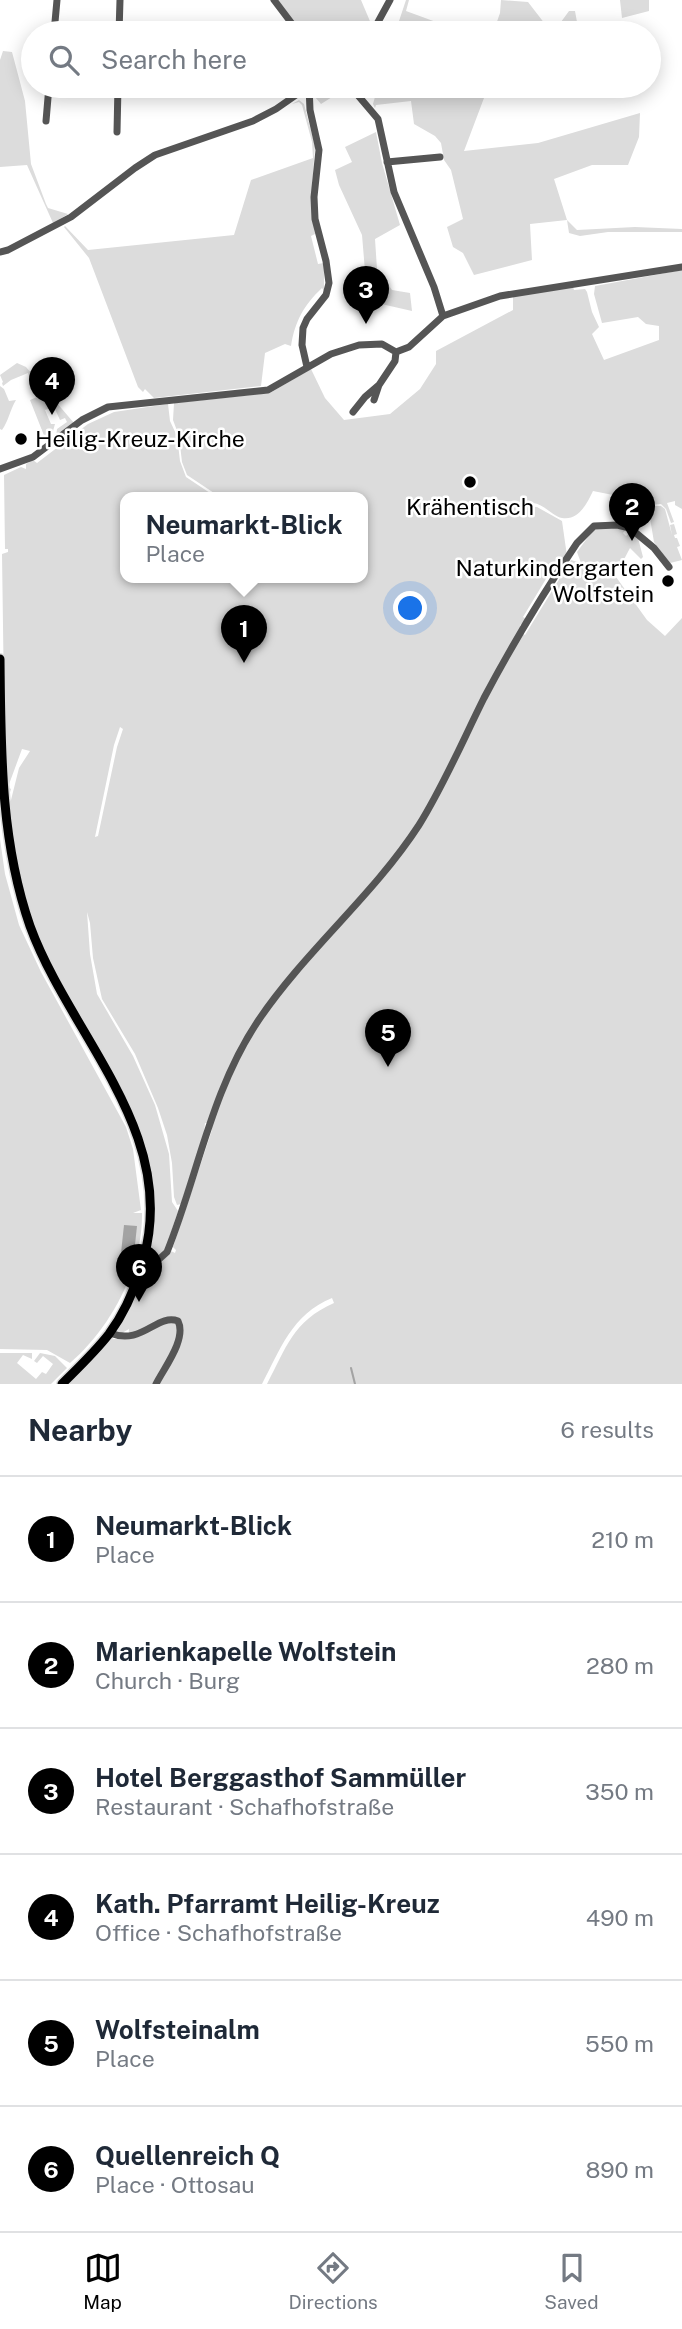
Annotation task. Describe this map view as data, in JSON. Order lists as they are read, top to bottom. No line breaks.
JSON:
{"places":["Heilig-Kreuz-Kirche","Krähentisch","Naturkindergarten Wolfstein"],"page":{"search":"Search here","pins":["3","4","2","1","5","6"],"popup":["Neumarkt-Blick","Place"],"heading":["Nearby","6 results"],"list":[{"mark":"1","name":"Neumarkt-Blick","note":"Place","value":"210 m"},{"mark":"2","name":"Marienkapelle Wolfstein","note":"Church · Burg","value":"280 m"},{"mark":"3","name":"Hotel Berggasthof Sammüller","note":"Restaurant · Schafhofstraße","value":"350 m"},{"mark":"4","name":"Kath. Pfarramt Heilig-Kreuz","note":"Office · Schafhofstraße","value":"490 m"},{"mark":"5","name":"Wolfsteinalm","note":"Place","value":"550 m"},{"mark":"6","name":"Quellenreich Q","note":"Place · Ottosau","value":"890 m"}],"nav":["Map","Directions","Saved"]}}
